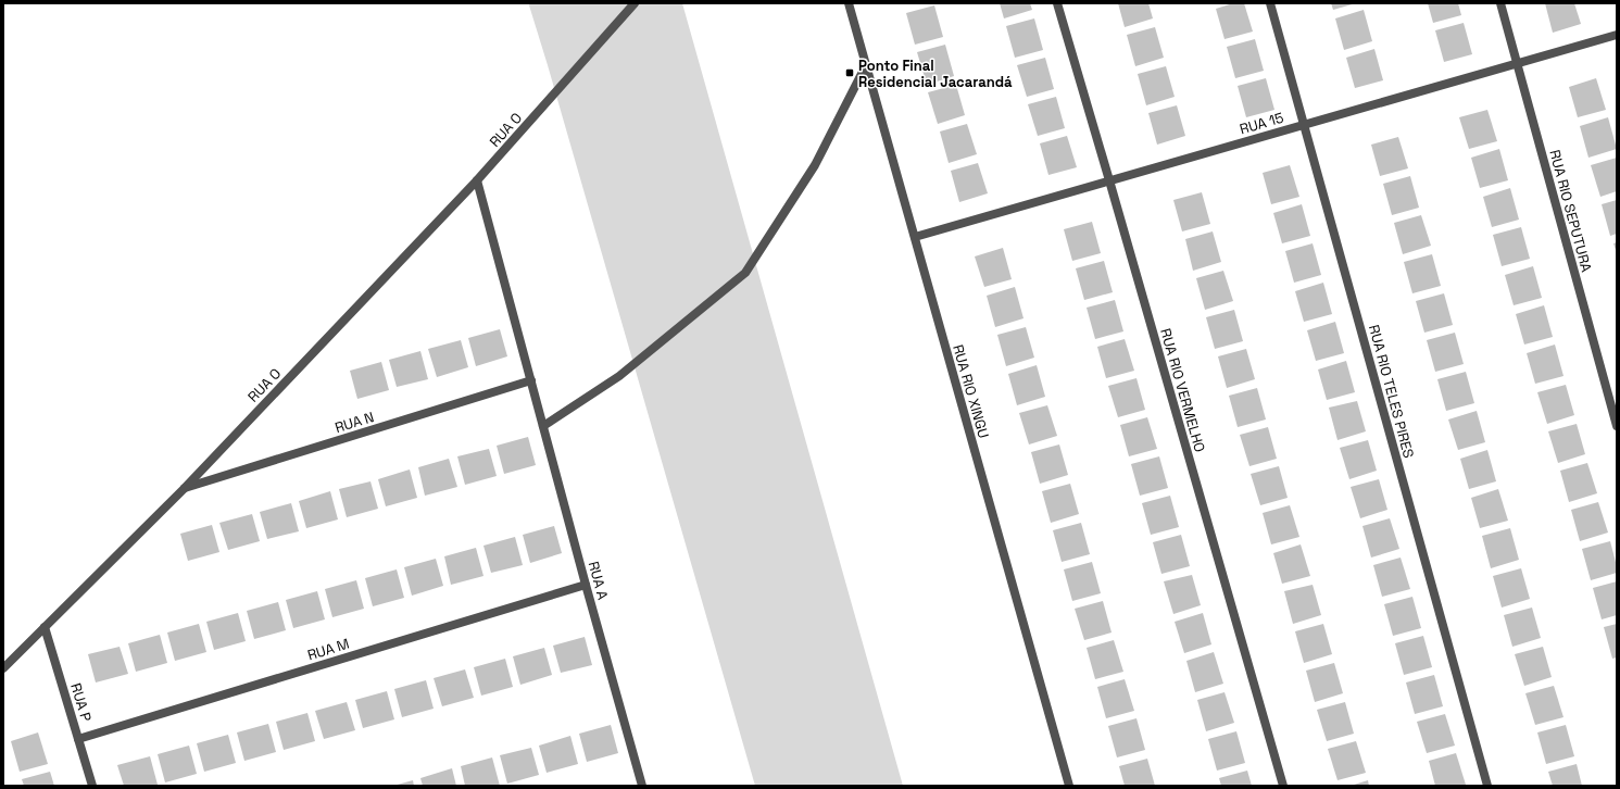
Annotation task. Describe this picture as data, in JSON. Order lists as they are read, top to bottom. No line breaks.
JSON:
{"streets":{"street":["RUA 15","RUA O","RUA RIO SEPUTURA","RUA RIO VERMELHO","RUA RIO XINGU","RUA RIO TELES PIRES","RUA N","RUA A","RUA M","RUA P"]},"crossings":[["RUA 15","RUA RIO SEPUTURA"],["RUA 15","RUA RIO VERMELHO"],["RUA 15","RUA RIO XINGU"],["RUA 15","RUA RIO TELES PIRES"],["RUA O","RUA N"],["RUA O","RUA A"],["RUA O","RUA P"],["RUA N","RUA A"],["RUA A","RUA M"],["RUA M","RUA P"]],"places":{"transit":["Ponto Final Residencial Jacarandá"]}}
